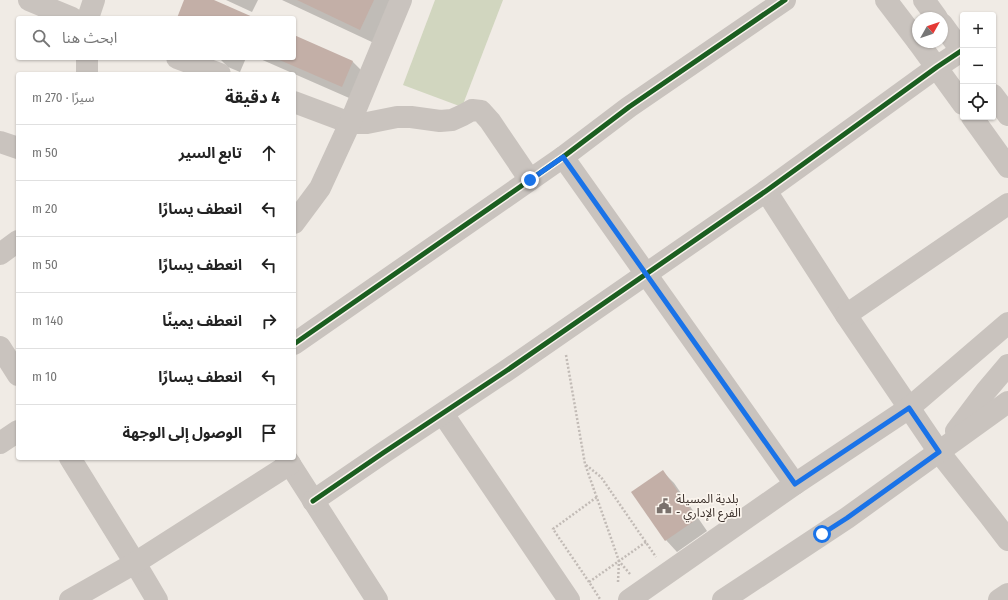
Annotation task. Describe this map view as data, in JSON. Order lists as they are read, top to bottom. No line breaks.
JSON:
{"places":{"public building":["بلدية المسيلة - الفرع الإداري"]},"north":"top right","page":{"map_buttons":["+","−"],"search":"ابحث هنا","heading":["4 دقيقة","سيرًا · 270 m"],"list":[["تابع السير","50 m"],["انعطف يسارًا","20 m"],["انعطف يسارًا","50 m"],["انعطف يمينًا","140 m"],["انعطف يسارًا","10 m"],"الوصول إلى الوجهة"]}}
